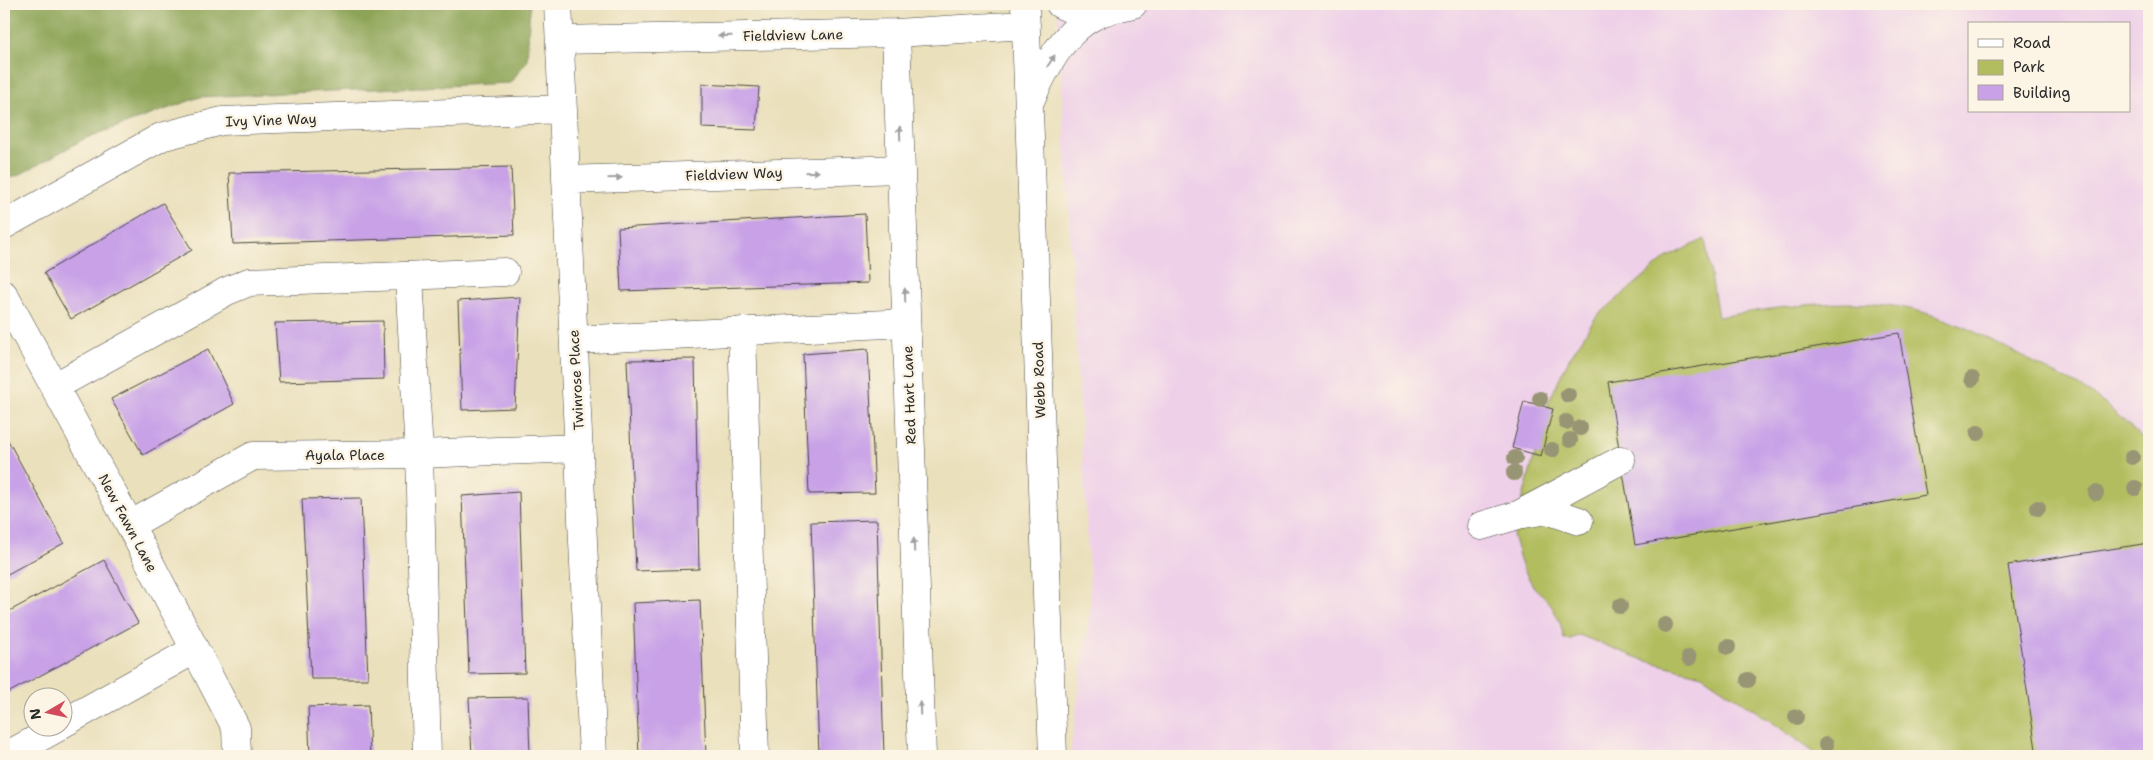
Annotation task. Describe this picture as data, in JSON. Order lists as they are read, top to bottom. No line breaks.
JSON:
{"streets":{"street":["Fieldview Lane","Ivy Vine Way","Fieldview Way","Twinrose Place","Webb Road","Red Hart Lane","Ayala Place","New Fawn Lane"]},"crossings":[["Fieldview Lane","Twinrose Place"],["Fieldview Lane","Webb Road"],["Fieldview Lane","Red Hart Lane"],["Ivy Vine Way","Twinrose Place"],["Fieldview Way","Twinrose Place"],["Fieldview Way","Red Hart Lane"],["Twinrose Place","Ayala Place"],["Ayala Place","New Fawn Lane"]],"one_way":["Fieldview Lane"],"legend":["Road","Park","Building"],"north":"left"}
